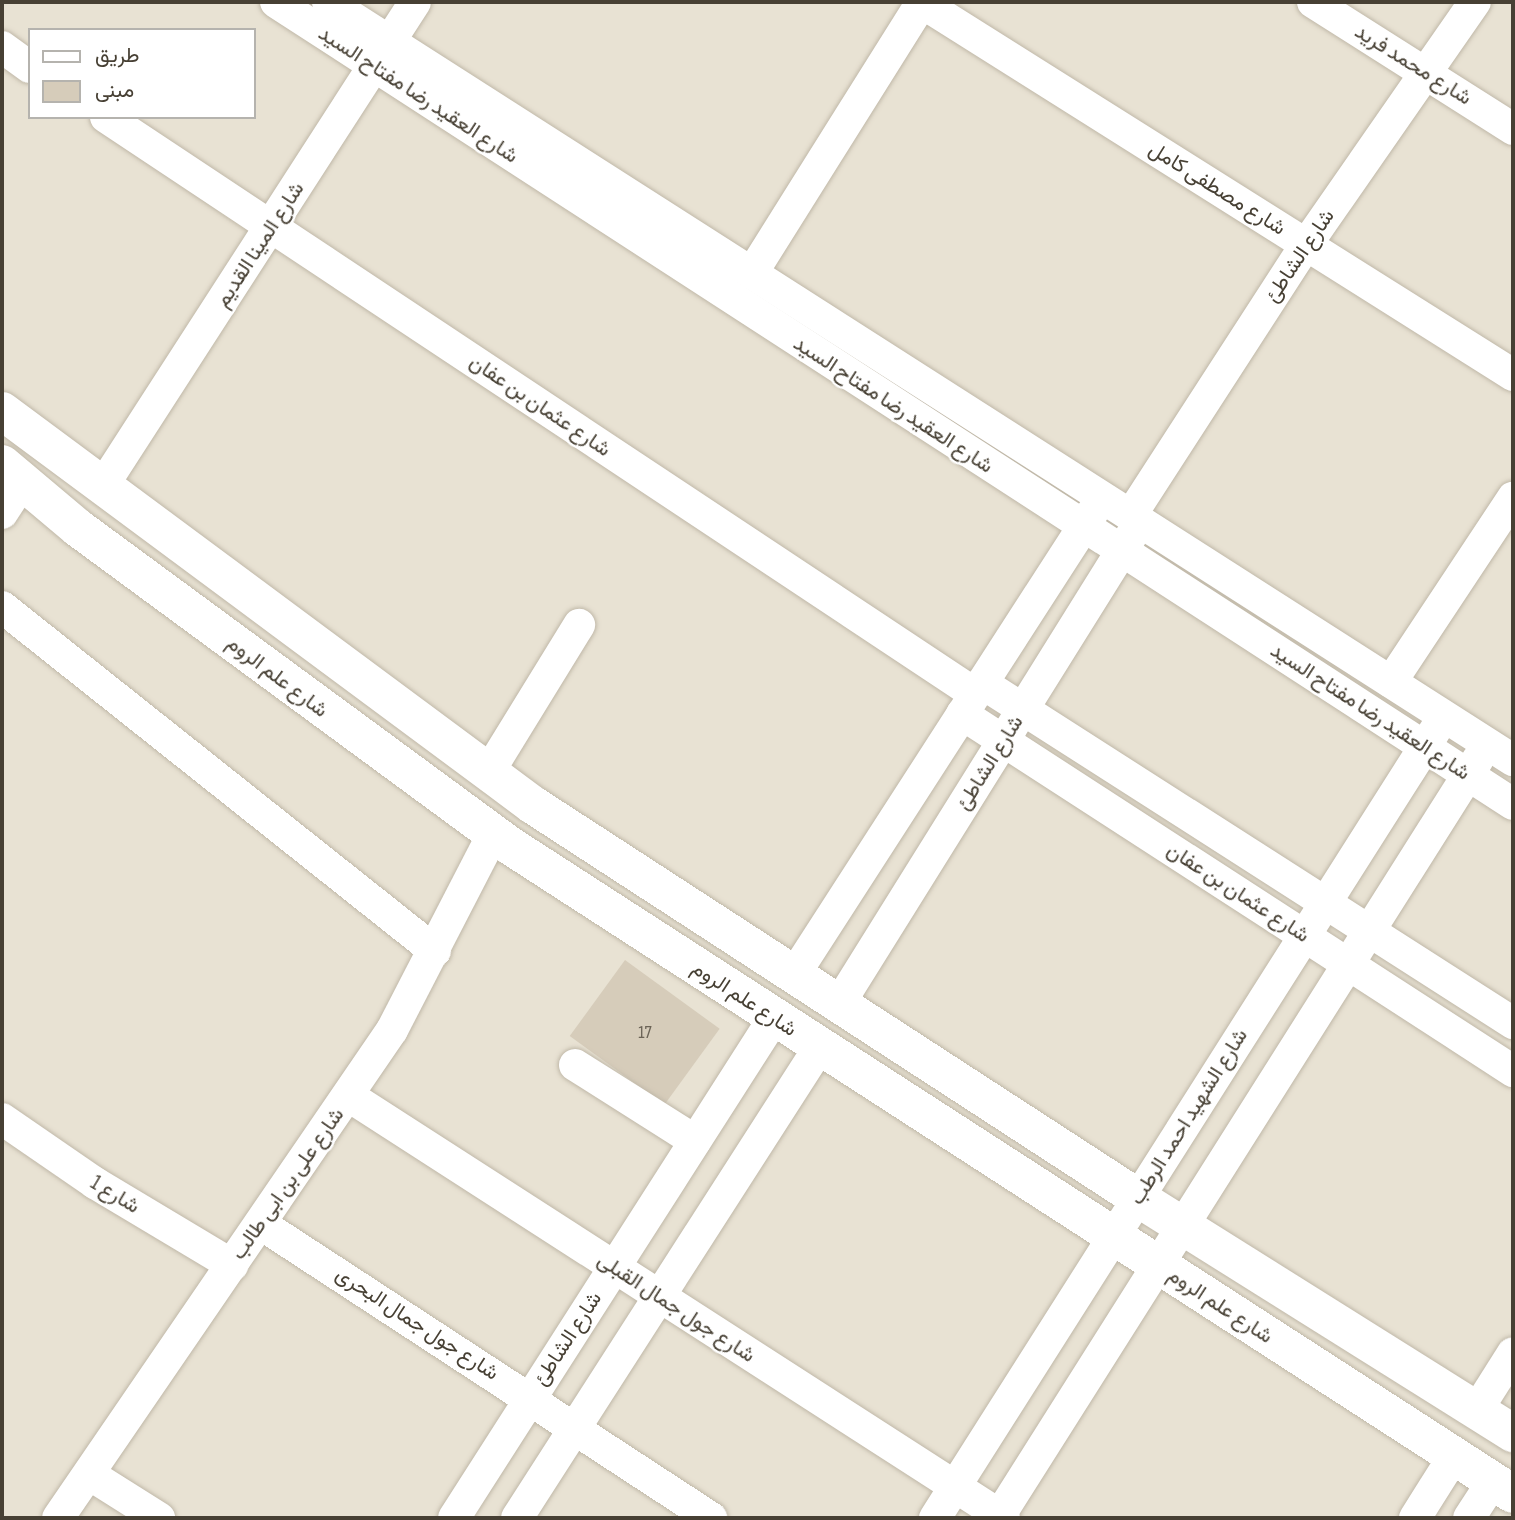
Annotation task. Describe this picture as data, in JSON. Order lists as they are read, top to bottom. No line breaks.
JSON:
{"streets":{"street":["شارع محمد فريد","شارع العقيد رضا مفتاح السيد","شارع مصطفى كامل","شارع المينا القديم","شارع الشاطئ","شارع عثمان بن عفان","شارع علم الروم","شارع الشهيد احمد الرطب","شارع على بن ابى طالب","شارع 1","شارع جول جمال القبلى","شارع جول جمال البحرى"]},"crossings":[["شارع محمد فريد","شارع الشاطئ"],["شارع العقيد رضا مفتاح السيد","شارع المينا القديم"],["شارع العقيد رضا مفتاح السيد","شارع الشاطئ"],["شارع العقيد رضا مفتاح السيد","شارع الشهيد احمد الرطب"],["شارع مصطفى كامل","شارع الشاطئ"],["شارع المينا القديم","شارع عثمان بن عفان"],["شارع الشاطئ","شارع عثمان بن عفان"],["شارع الشاطئ","شارع علم الروم"],["شارع الشاطئ","شارع جول جمال القبلى"],["شارع الشاطئ","شارع جول جمال البحرى"],["شارع عثمان بن عفان","شارع الشهيد احمد الرطب"],["شارع علم الروم","شارع الشهيد احمد الرطب"],["شارع علم الروم","شارع على بن ابى طالب"],["شارع الشهيد احمد الرطب","شارع جول جمال القبلى"],["شارع على بن ابى طالب","شارع 1"],["شارع على بن ابى طالب","شارع جول جمال القبلى"],["شارع على بن ابى طالب","شارع جول جمال البحرى"]],"house_numbers":["17"],"legend":["طريق","مبنى"]}
